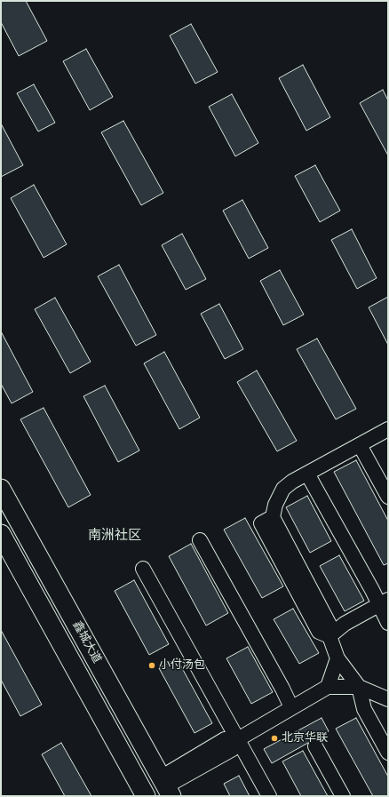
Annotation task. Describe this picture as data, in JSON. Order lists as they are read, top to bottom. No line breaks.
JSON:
{"streets":{"main road":["鑫城大道"]},"districts":["南洲社区"],"places":["小付汤包","北京华联"]}
